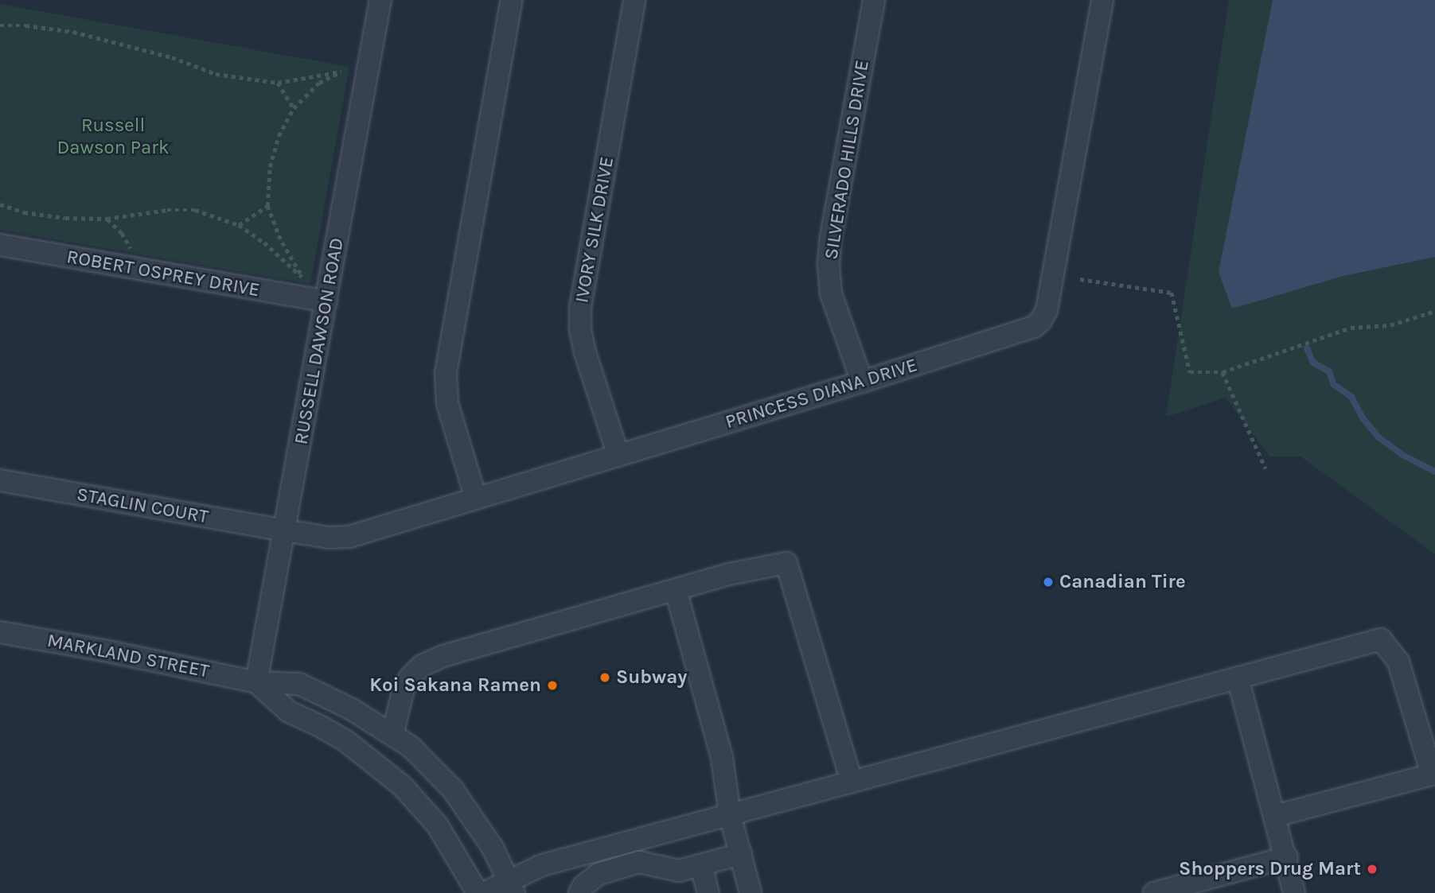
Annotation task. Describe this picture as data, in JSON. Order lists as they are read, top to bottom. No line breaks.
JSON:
{"streets":{"street":["SILVERADO HILLS DRIVE","IVORY SILK DRIVE","ROBERT OSPREY DRIVE","RUSSELL DAWSON ROAD","PRINCESS DIANA DRIVE","STAGLIN COURT","MARKLAND STREET"]},"crossings":[["SILVERADO HILLS DRIVE","PRINCESS DIANA DRIVE"],["IVORY SILK DRIVE","PRINCESS DIANA DRIVE"],["ROBERT OSPREY DRIVE","RUSSELL DAWSON ROAD"],["RUSSELL DAWSON ROAD","PRINCESS DIANA DRIVE"],["RUSSELL DAWSON ROAD","STAGLIN COURT"],["RUSSELL DAWSON ROAD","MARKLAND STREET"],["PRINCESS DIANA DRIVE","STAGLIN COURT"]],"parks":["Russell Dawson Park"],"places":["Canadian Tire","Subway","Koi Sakana Ramen","Shoppers Drug Mart"]}
